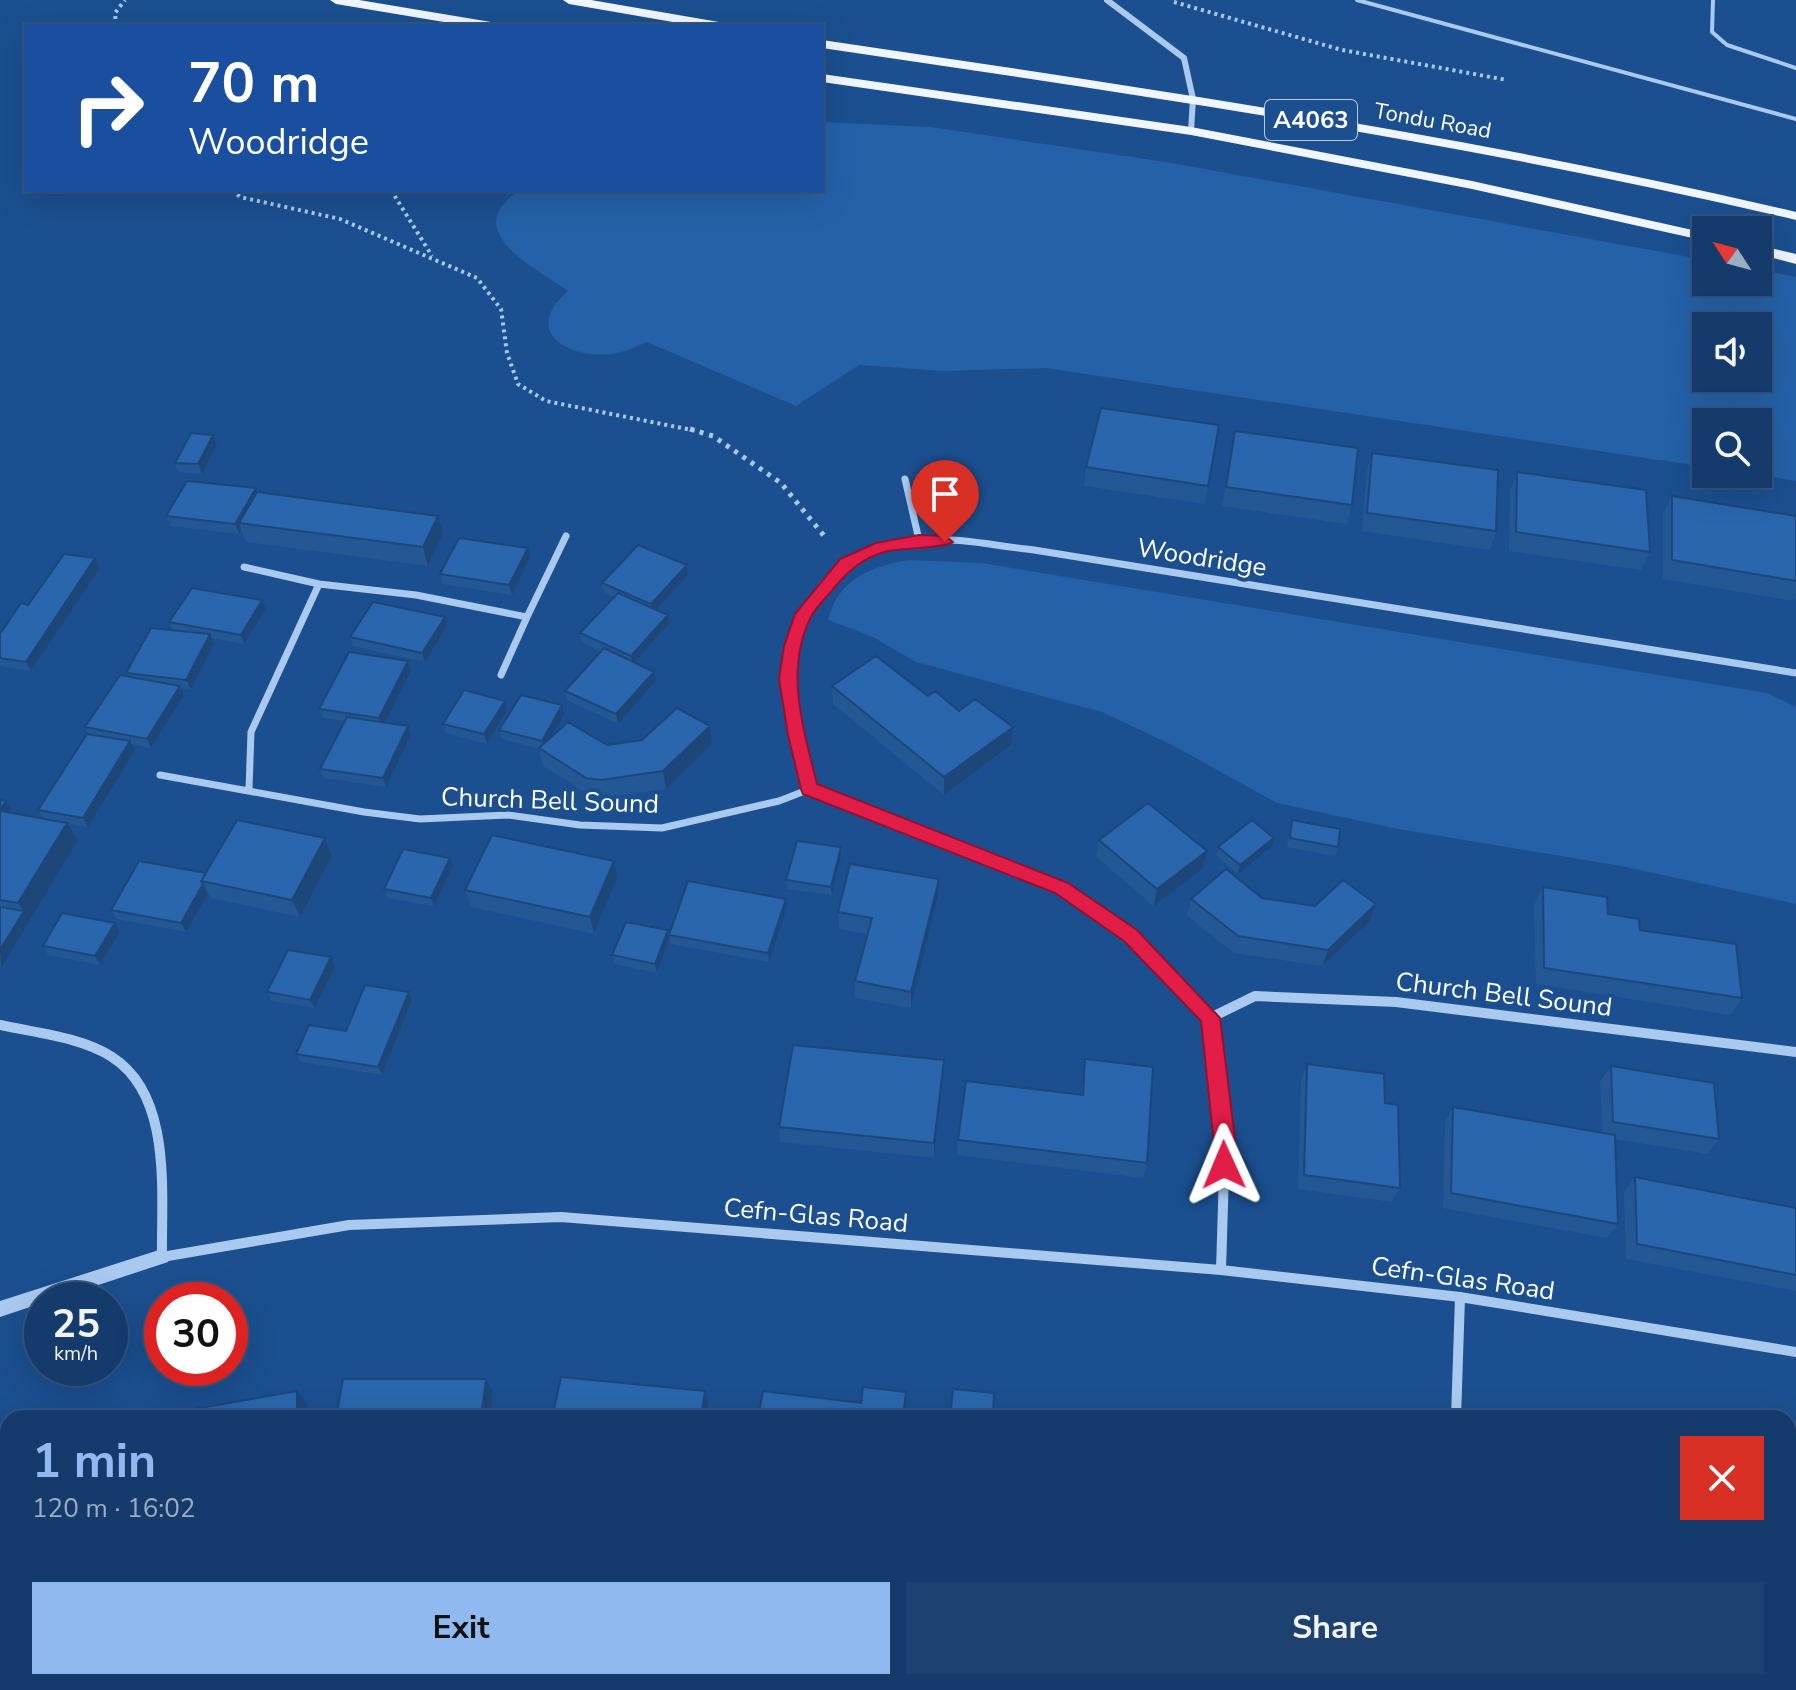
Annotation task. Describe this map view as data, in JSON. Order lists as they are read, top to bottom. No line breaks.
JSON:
{"streets":{"main road":["A4063","Tondu Road"],"street":["Woodridge","Church Bell Sound","Cefn-Glas Road"]},"crossings":[["Woodridge","Church Bell Sound"]],"north":"top left","page":{"turn":["70 m","Woodridge"],"speed":"25 km/h","limit":"30","heading":["1 min","120 m · 16:02"],"buttons":["Exit","Share"]}}
